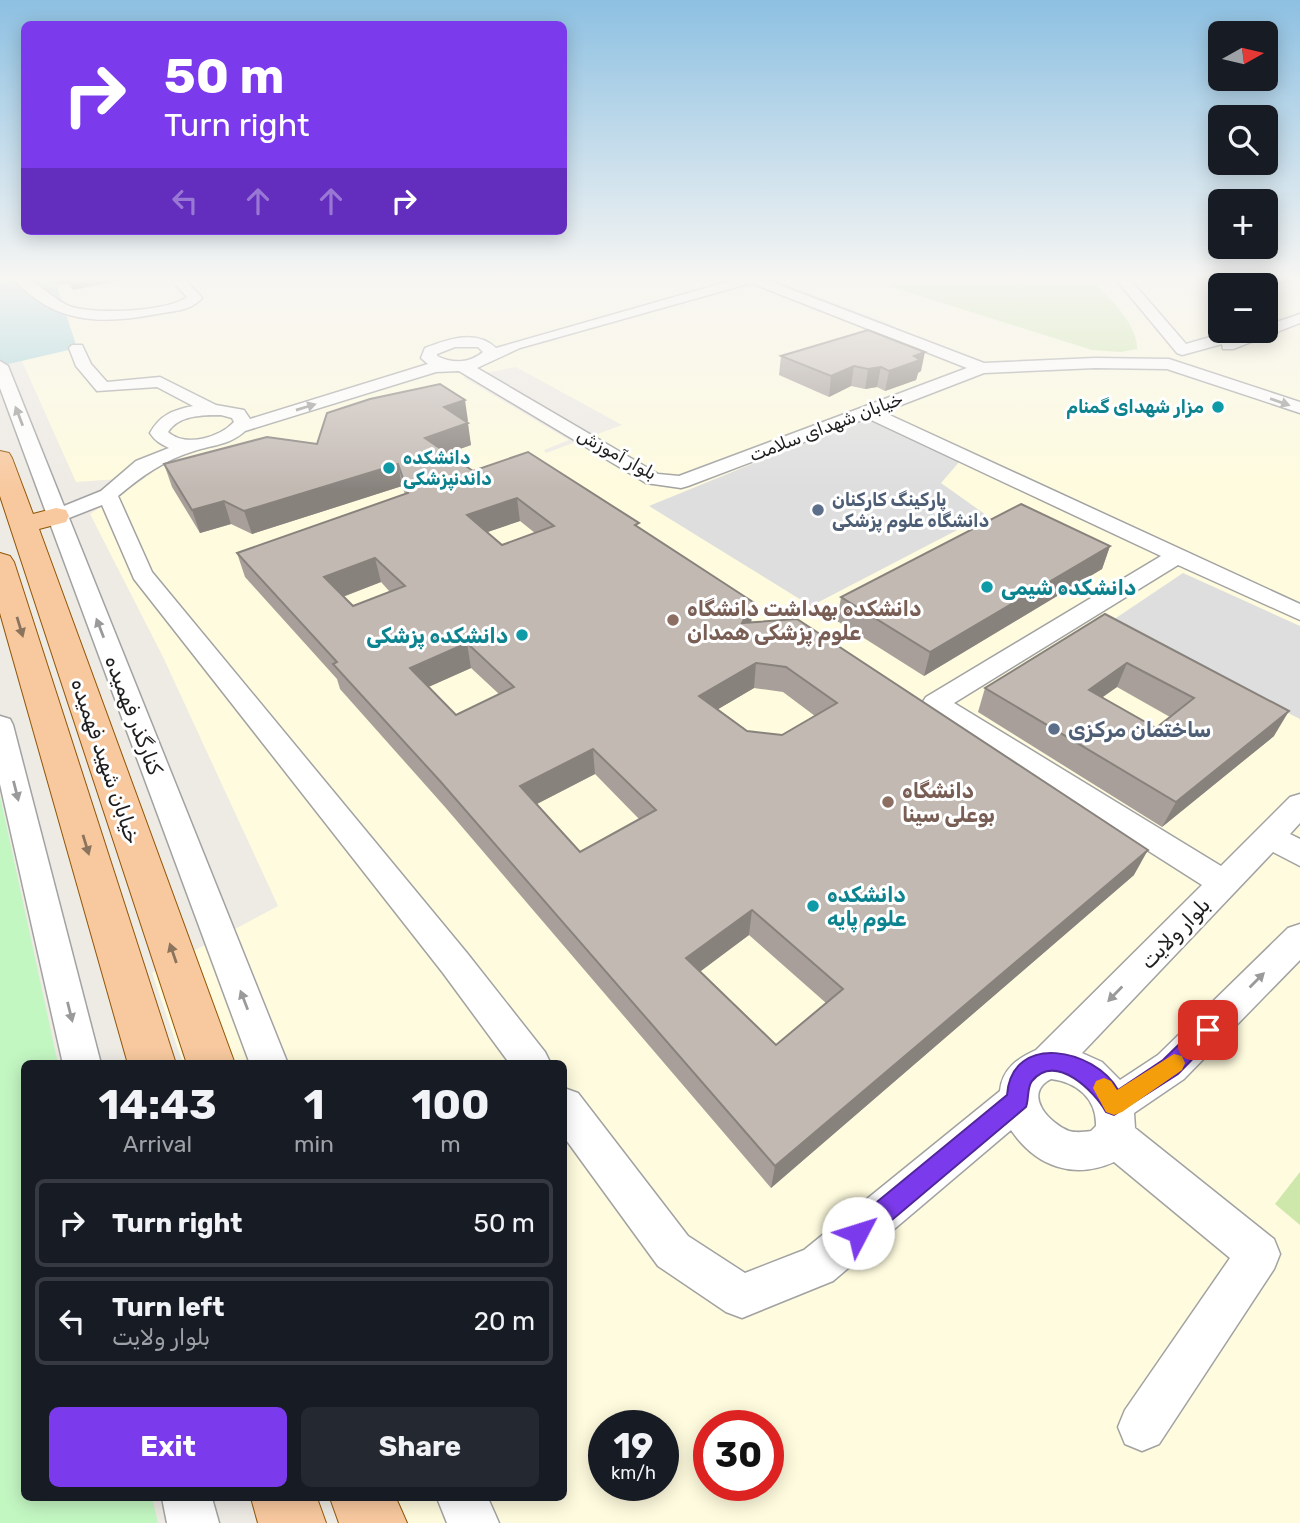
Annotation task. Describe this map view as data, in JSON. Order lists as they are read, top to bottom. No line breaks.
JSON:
{"streets":{"main road":["خیابان شهید فهمیده"],"street":["خیابان شهدای سلامت","بلوار آموزش","کنارگذر فهمیده","بلوار ولایت"]},"crossings":[["خیابان شهدای سلامت","بلوار آموزش"],["کنارگذر فهمیده","خیابان شهید فهمیده"]],"places":["مزار شهدای گمنام","دانشکده داندنپزشکی","پارکینگ کارکنان دانشگاه علوم پزشکی","دانشکده شیمی","دانشکده بهداشت دانشگاه علوم پزشکی همدان","دانشکده پزشکی","ساختمان مرکزی","دانشگاه بوعلی سینا","دانشکده علوم پایه"],"north":"right","page":{"map_buttons":["+","−"],"turn":["50 m","Turn right"],"eta":["14:43","Arrival","1","min","100","m"],"list":[{"name":"Turn right","value":"50 m"},{"name":"Turn left","note":"بلوار ولایت","value":"20 m"}],"buttons":["Exit","Share"],"speed":"19 km/h","limit":"30"}}
